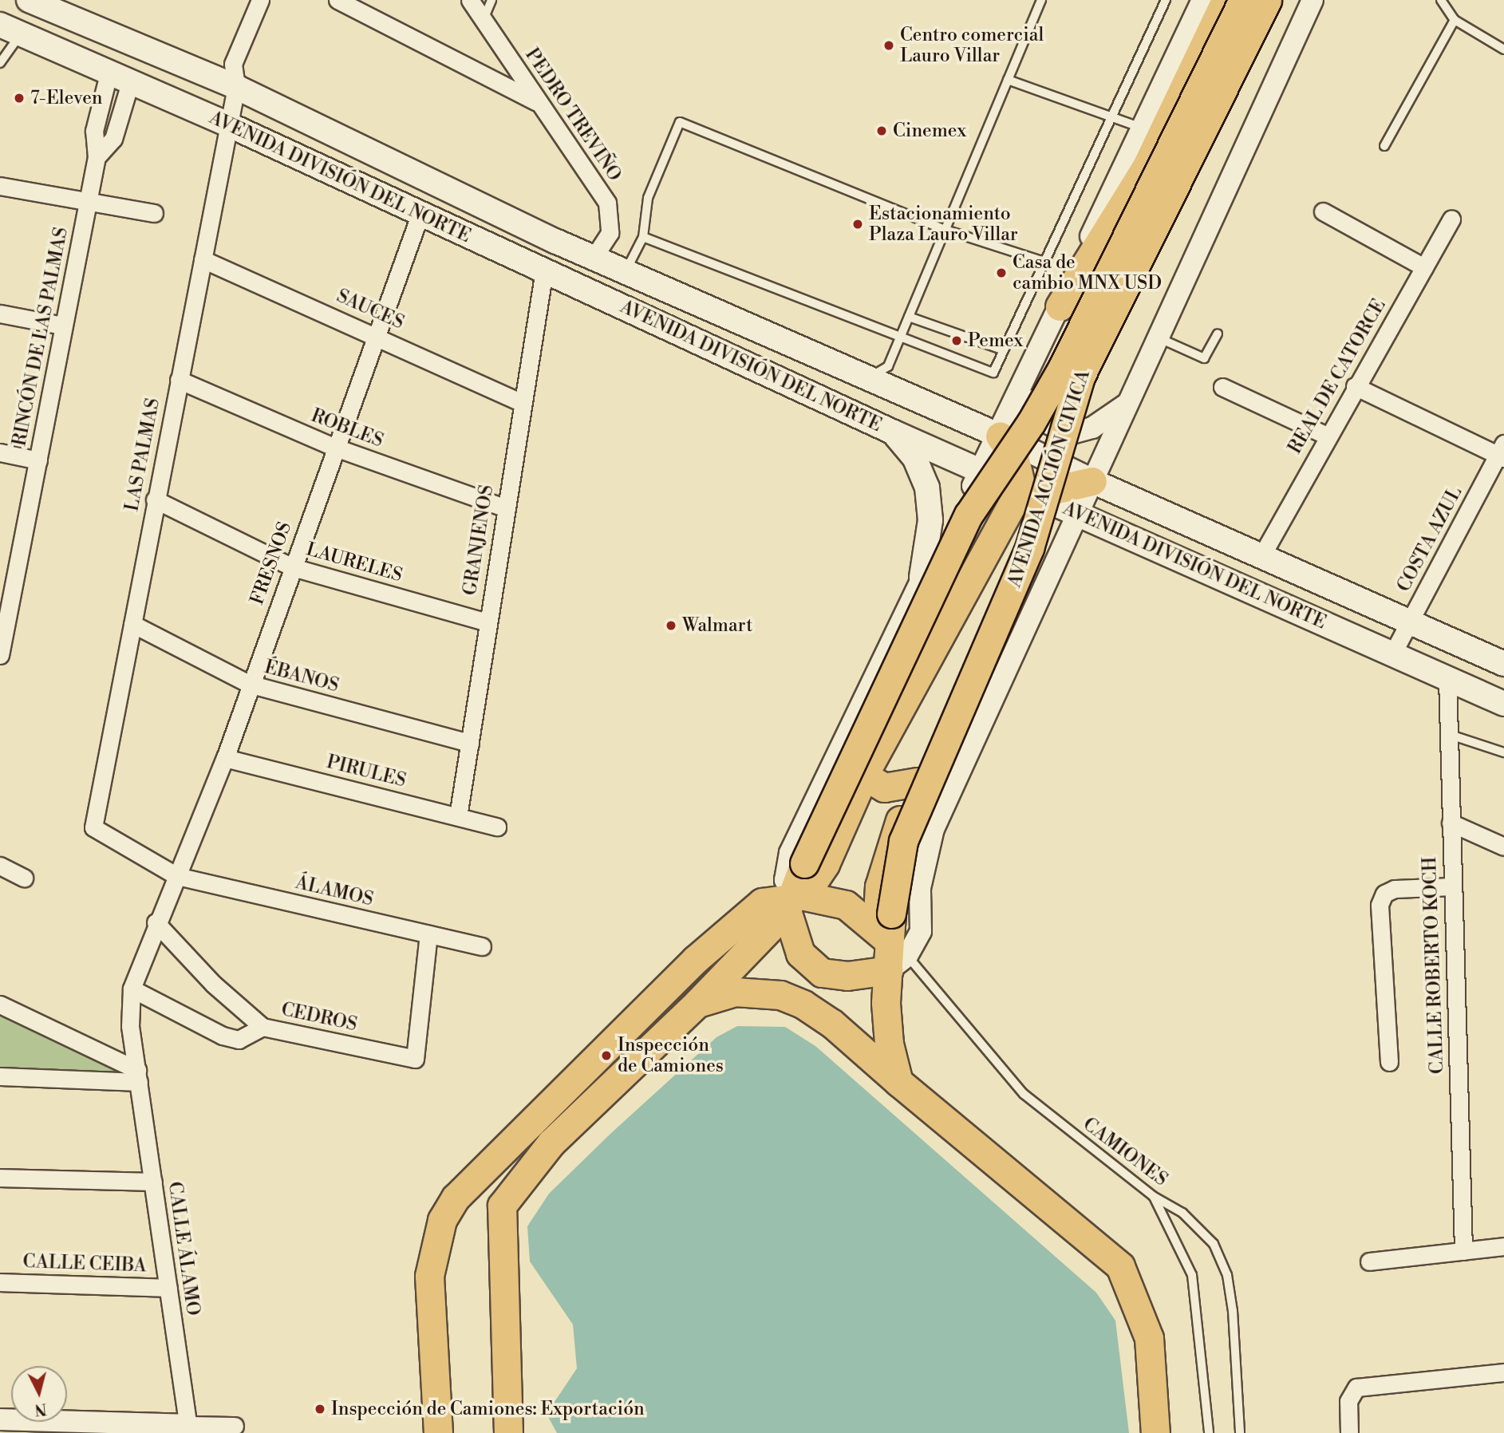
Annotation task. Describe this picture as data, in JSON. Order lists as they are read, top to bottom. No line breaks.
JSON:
{"streets":{"highway":["AVENIDA ACCIÓN CIVICA"],"main road":["AVENIDA DIVISIÓN DEL NORTE"],"street":["PEDRO TREVIÑO","SAUCES","RINCÓN DE LAS PALMAS","REAL DE CATORCE","ROBLES","LAS PALMAS","COSTA AZUL","GRANJENOS","LAURELES","FRESNOS","ÉBANOS","PIRULES","ÁLAMOS","CALLE ROBERTO KOCH","CEDROS","CALLE ÁLAMO","CALLE CEIBA"],"lane":["CAMIONES"]},"crossings":[["PEDRO TREVIÑO","AVENIDA DIVISIÓN DEL NORTE"],["AVENIDA DIVISIÓN DEL NORTE","REAL DE CATORCE"],["AVENIDA DIVISIÓN DEL NORTE","LAS PALMAS"],["AVENIDA DIVISIÓN DEL NORTE","COSTA AZUL"],["AVENIDA DIVISIÓN DEL NORTE","GRANJENOS"],["AVENIDA DIVISIÓN DEL NORTE","FRESNOS"],["AVENIDA DIVISIÓN DEL NORTE","CALLE ROBERTO KOCH"],["SAUCES","LAS PALMAS"],["SAUCES","GRANJENOS"],["SAUCES","FRESNOS"],["ROBLES","LAS PALMAS"],["ROBLES","GRANJENOS"],["ROBLES","FRESNOS"],["LAS PALMAS","LAURELES"],["LAS PALMAS","FRESNOS"],["LAS PALMAS","ÉBANOS"],["LAS PALMAS","ÁLAMOS"],["AVENIDA ACCIÓN CIVICA","CAMIONES"],["GRANJENOS","LAURELES"],["GRANJENOS","ÉBANOS"],["GRANJENOS","PIRULES"],["LAURELES","FRESNOS"],["FRESNOS","ÉBANOS"],["FRESNOS","PIRULES"],["FRESNOS","ÁLAMOS"],["FRESNOS","CEDROS"],["FRESNOS","CALLE ÁLAMO"],["ÁLAMOS","CEDROS"],["CALLE ÁLAMO","CALLE CEIBA"]],"places":["Centro comercial Lauro Villar","7-Eleven","Cinemex","Estacionamiento Plaza Lauro Villar","Casa de cambio MNX USD","Pemex","Walmart","Inspección de Camiones","Inspección de Camiones: Exportación"],"north":"bottom"}
